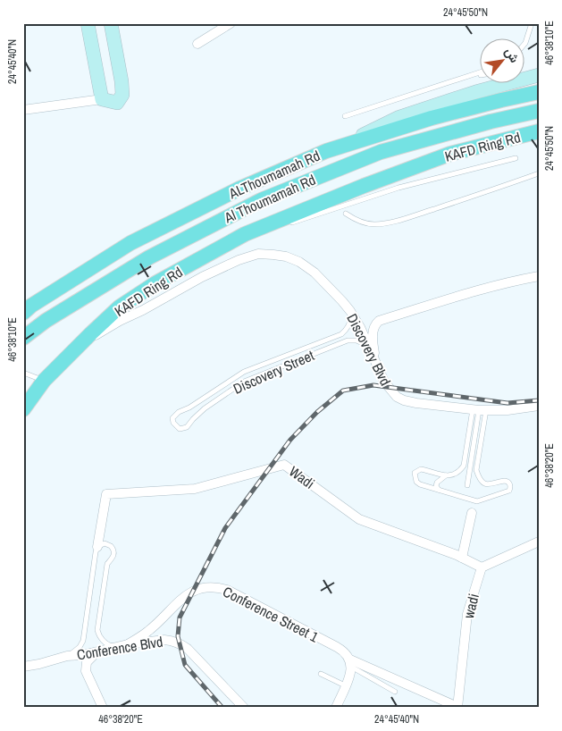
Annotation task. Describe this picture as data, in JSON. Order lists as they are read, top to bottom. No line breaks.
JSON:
{"streets":{"main road":["KAFD Ring Rd","ALThoumamah Rd","Al Thoumamah Rd"],"street":["Discovery Blvd","Wadi","wadi","Conference Street 1","Conference Blvd"],"lane":["Discovery Street"]},"crossings":[["KAFD Ring Rd","Discovery Blvd"],["Discovery Blvd","Discovery Street"],["Wadi","wadi"],["wadi","Conference Street 1"],["Conference Street 1","Conference Blvd"]],"north":"top right","coordinates":["24°45'50\"N","46°38'10\"E","24°45'40\"N","46°38'20\"E"]}
